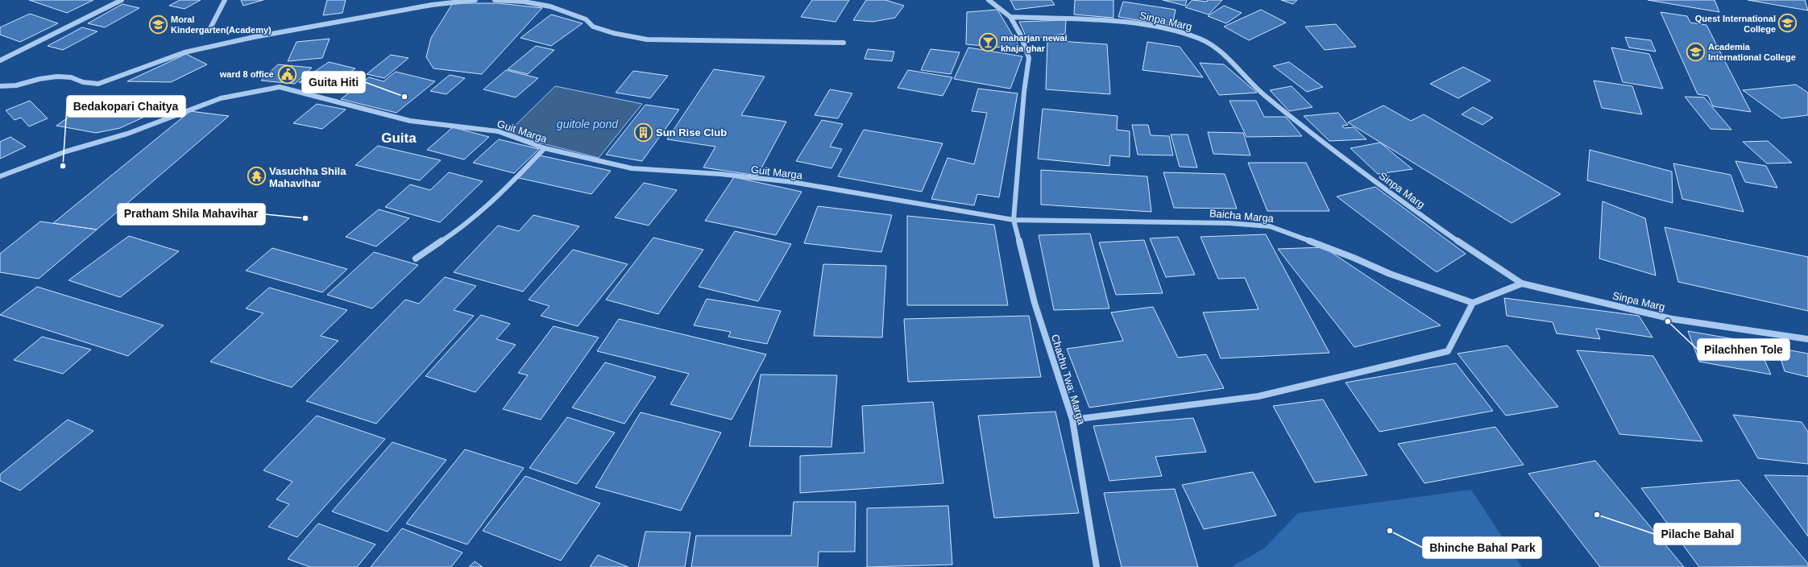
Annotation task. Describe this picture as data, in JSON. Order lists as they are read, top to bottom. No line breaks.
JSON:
{"streets":{"street":["Sinpa Marg","Guit Marga","Baicha Marga","Chachu Twa: Marga"]},"crossings":[["Sinpa Marg","Chachu Twa: Marga"],["Guit Marga","Baicha Marga"],["Guit Marga","Chachu Twa: Marga"],["Baicha Marga","Chachu Twa: Marga"]],"districts":["Guita"],"water":["guitole pond"],"places":{"school or university":["Quest International College","Moral Kindergarten(Academy)","Academia International College"],"bar":["maharjan newai khaja ghar"],"public building":["ward 8 office"],"other":["Guita Hiti","Bedakopari Chaitya","Pratham Shila Mahavihar","Pilachhen Tole","Pilache Bahal","Bhinche Bahal Park"],"building":["Sun Rise Club"],"temple":["Vasuchha Shila Mahavihar"]}}
